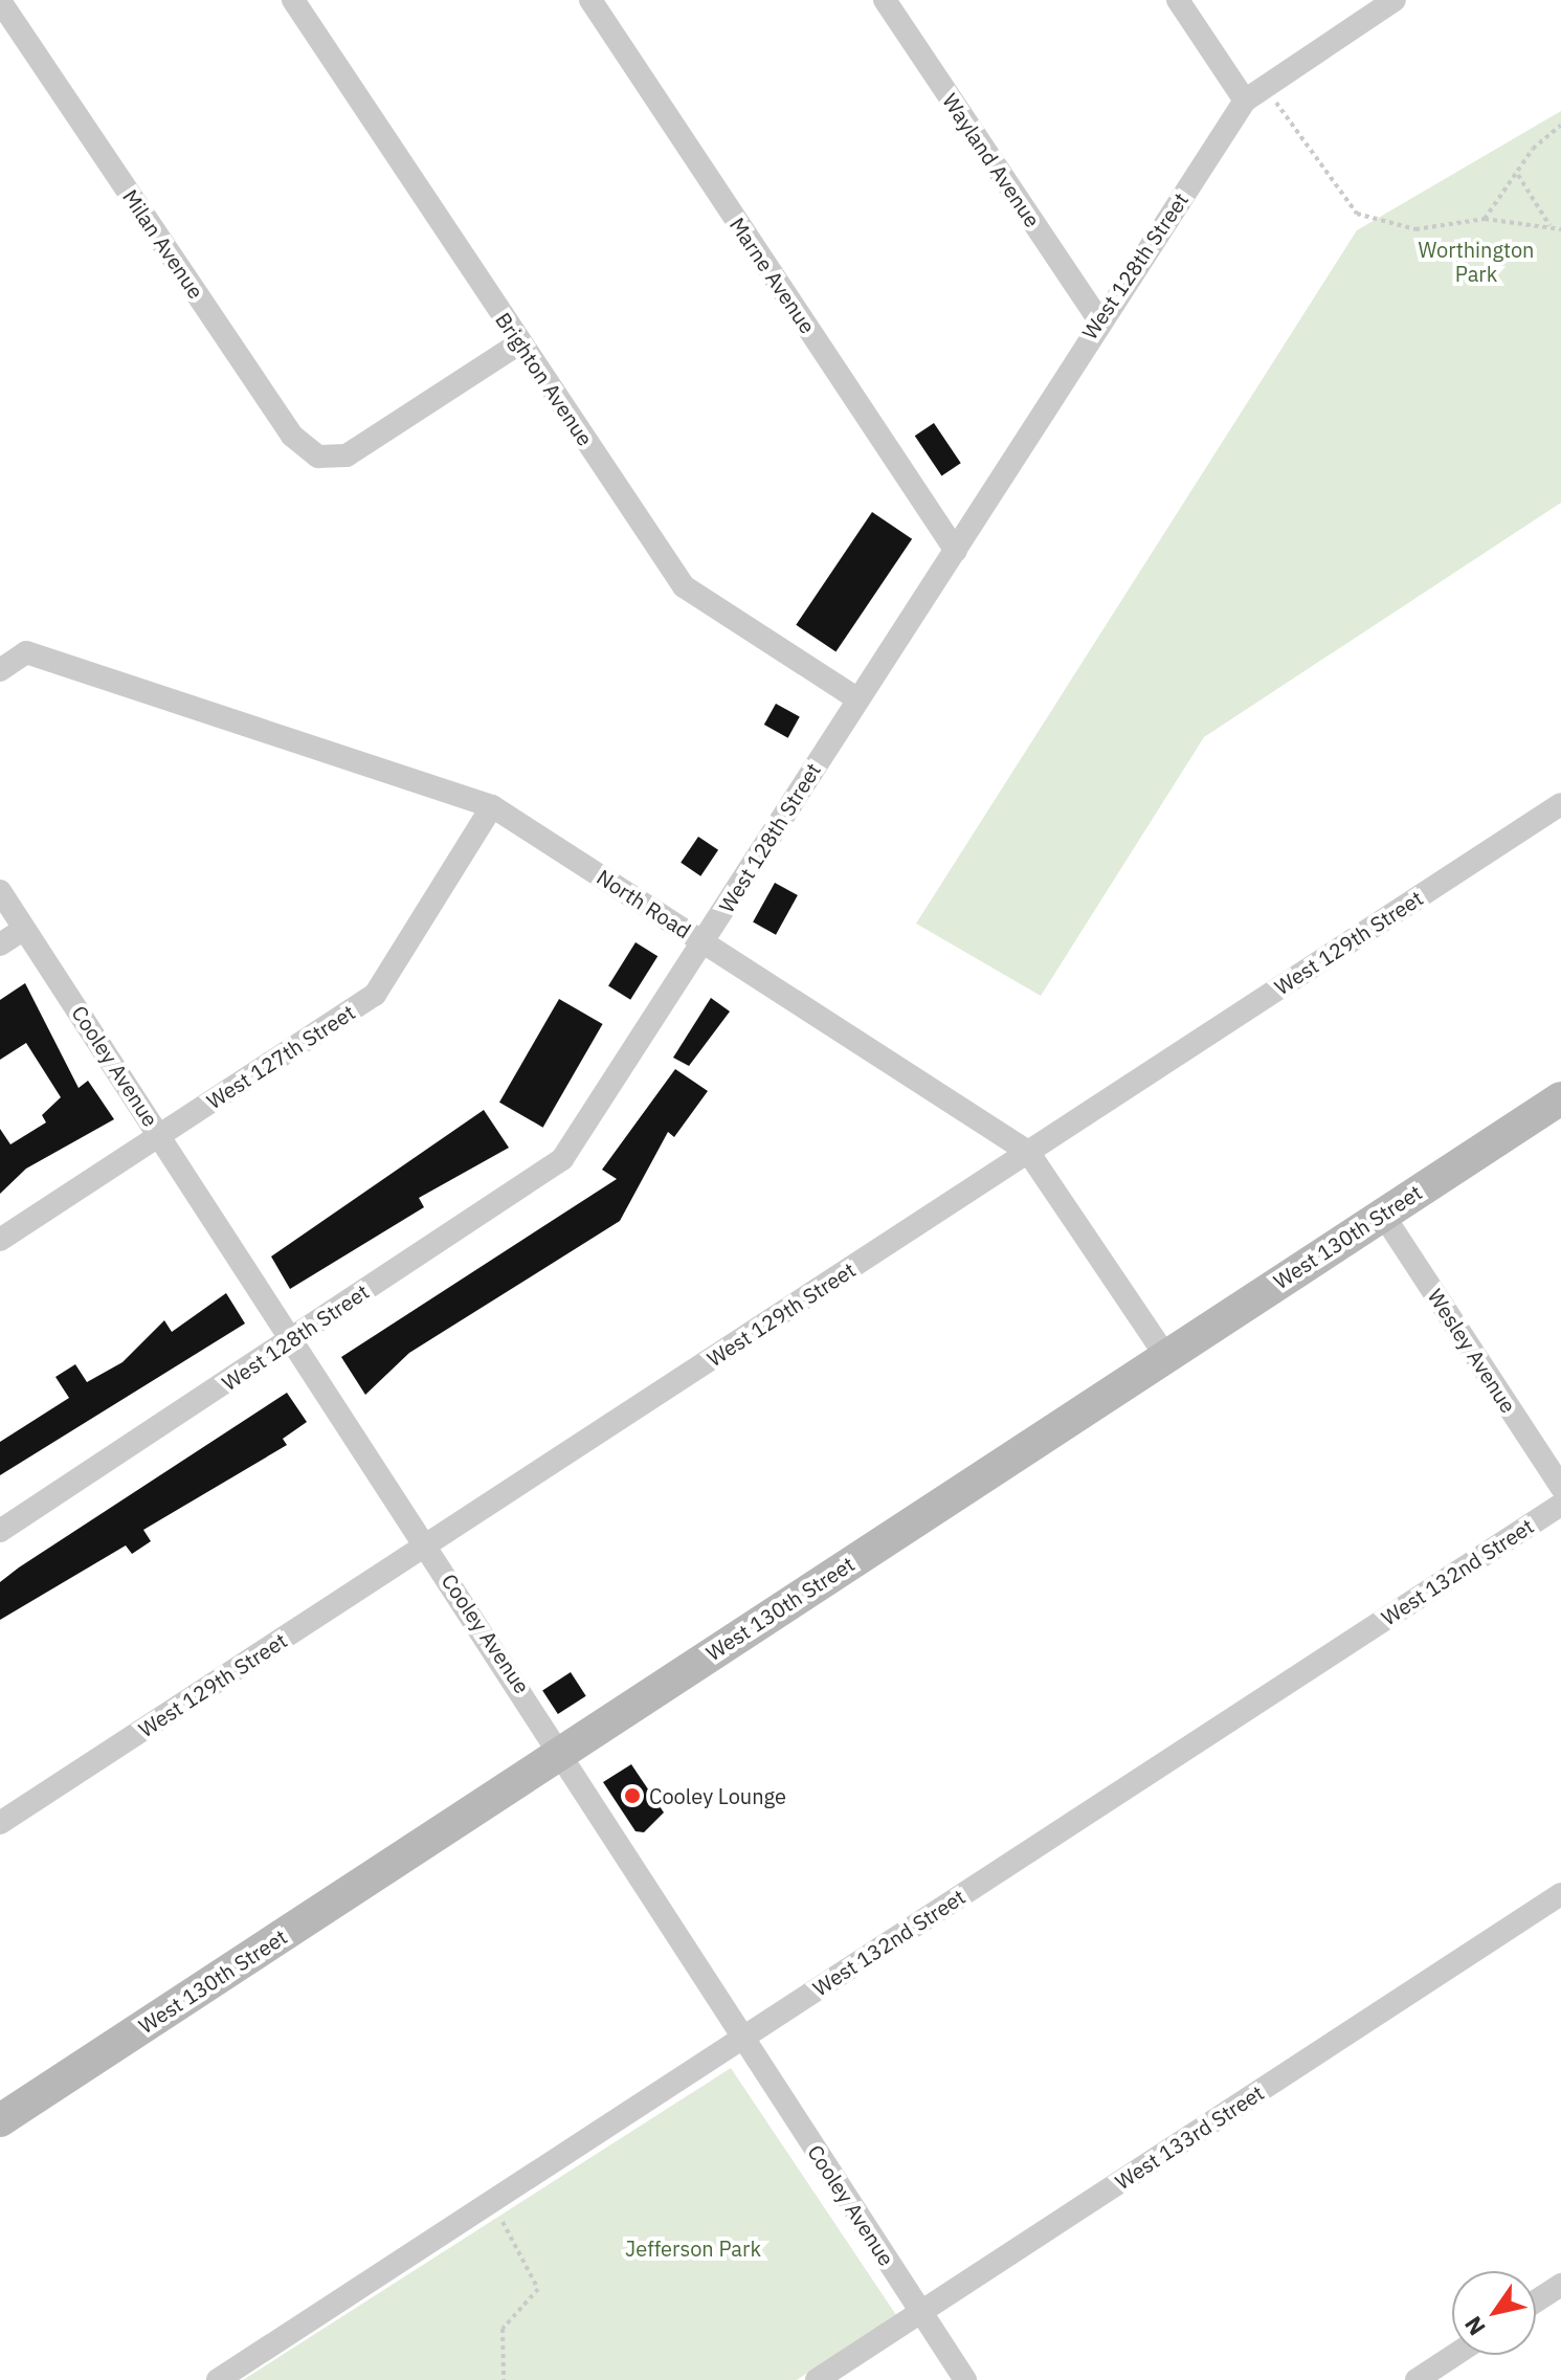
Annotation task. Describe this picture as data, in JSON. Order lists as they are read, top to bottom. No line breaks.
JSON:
{"streets":{"main road":["West 130th Street"],"street":["Wayland Avenue","Milan Avenue","West 128th Street","Marne Avenue","Brighton Avenue","North Road","West 129th Street","West 127th Street","Cooley Avenue","Wesley Avenue","West 132nd Street","West 133rd Street"]},"crossings":[["Wayland Avenue","West 128th Street"],["Milan Avenue","Brighton Avenue"],["West 128th Street","Marne Avenue"],["West 128th Street","Brighton Avenue"],["West 128th Street","North Road"],["West 128th Street","Cooley Avenue"],["North Road","West 129th Street"],["North Road","West 127th Street"],["North Road","West 130th Street"],["West 129th Street","Cooley Avenue"],["West 127th Street","Cooley Avenue"],["Cooley Avenue","West 130th Street"],["Cooley Avenue","West 132nd Street"],["Cooley Avenue","West 133rd Street"],["West 130th Street","Wesley Avenue"]],"parks":["Worthington Park","Jefferson Park"],"places":["Cooley Lounge"],"north":"bottom left"}
